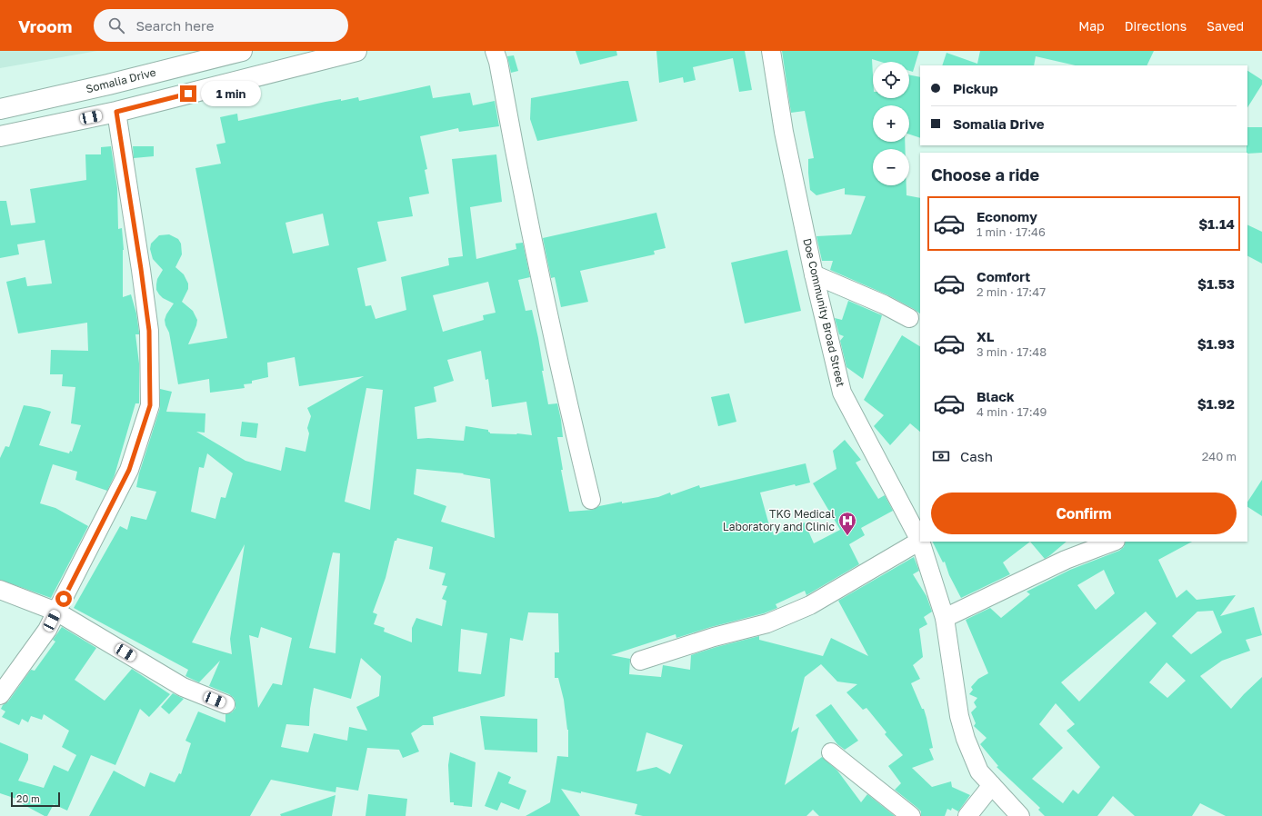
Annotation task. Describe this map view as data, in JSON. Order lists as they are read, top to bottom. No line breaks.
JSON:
{"streets":{"main road":["Somalia Drive"],"street":["Doe Community Broad Street"]},"places":{"hospital":["TKG Medical Laboratory and Clinic"]},"scale_bar":"20 m","page":{"header":"Vroom","search":"Search here","nav":["Map","Directions","Saved"],"map_buttons":["+","−"],"banner":["Pickup","Somalia Drive"],"bubble":"1 min","heading":"Choose a ride","list":[{"name":"Economy","note":"1 min · 17:46","value":"$1.14"},{"name":"Comfort","note":"2 min · 17:47","value":"$1.53"},{"name":"XL","note":"3 min · 17:48","value":"$1.93"},{"name":"Black","note":"4 min · 17:49","value":"$1.92"}],"pay":["Cash","240 m"],"buttons":"Confirm","scale":"20 m"}}
